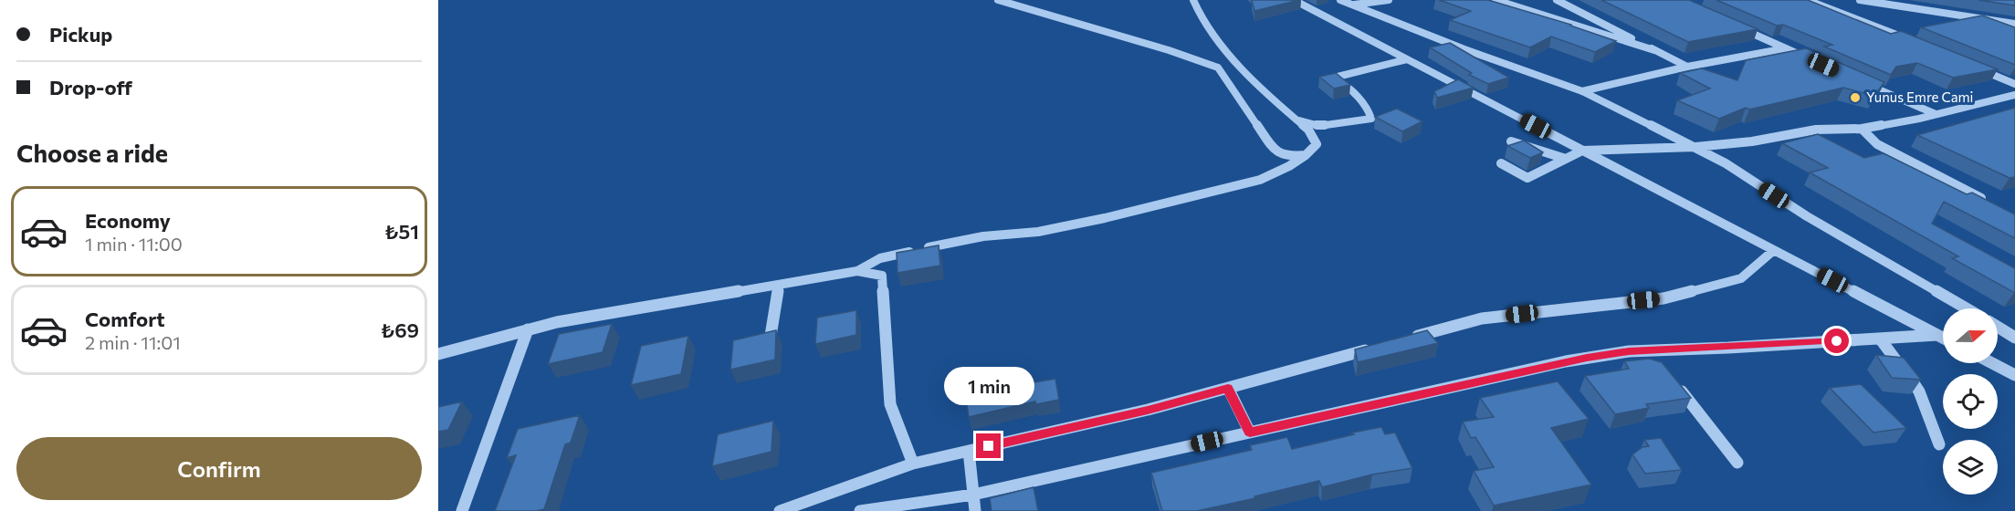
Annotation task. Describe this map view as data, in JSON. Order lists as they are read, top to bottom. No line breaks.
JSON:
{"places":["Yunus Emre Cami"],"north":"right","page":{"banner":["Pickup","Drop-off"],"heading":"Choose a ride","list":[{"name":"Economy","note":"1 min · 11:00","value":"₺51"},{"name":"Comfort","note":"2 min · 11:01","value":"₺69"}],"bubble":"1 min","buttons":"Confirm"}}
